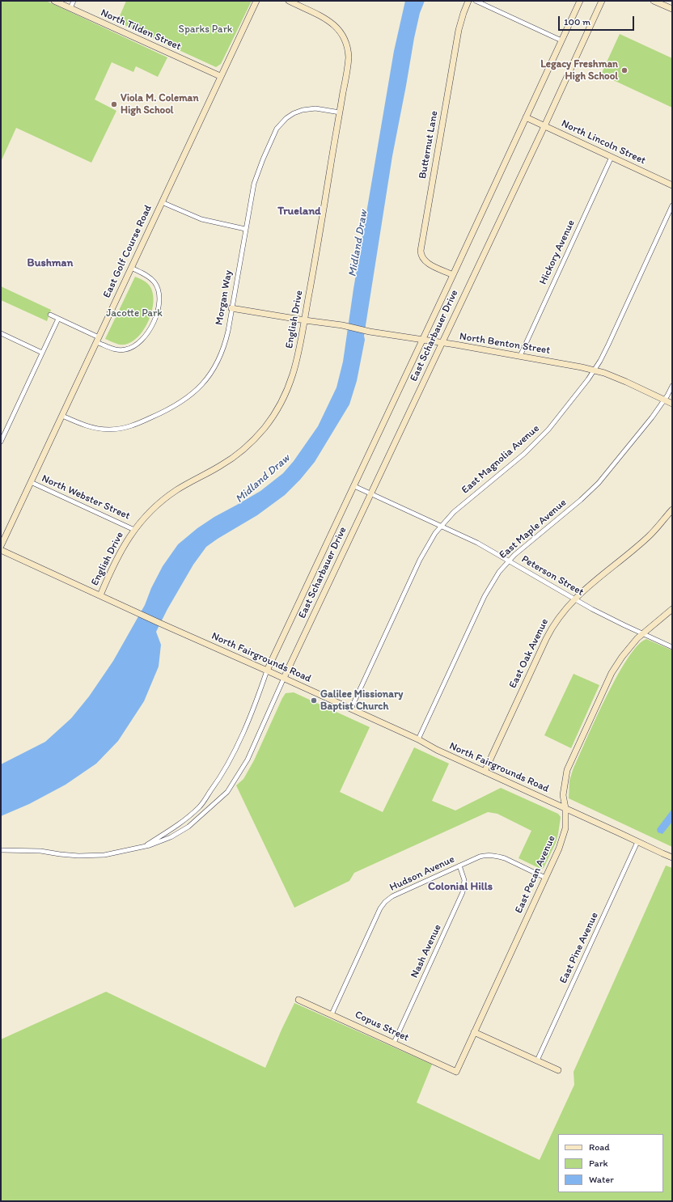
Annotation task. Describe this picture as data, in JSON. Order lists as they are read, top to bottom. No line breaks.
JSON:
{"streets":{"street":["North Tilden Street","North Lincoln Street","Butternut Lane","East Golf Course Road","Hickory Avenue","Morgan Way","English Drive","East Scharbauer Drive","North Benton Street","East Magnolia Avenue","North Webster Street","East Maple Avenue","Peterson Street","East Oak Avenue","North Fairgrounds Road","Hudson Avenue","East Pecan Avenue","East Pine Avenue","Nash Avenue","Copus Street"]},"crossings":[["North Tilden Street","East Golf Course Road"],["North Lincoln Street","Hickory Avenue"],["North Lincoln Street","East Scharbauer Drive"],["Butternut Lane","East Scharbauer Drive"],["East Golf Course Road","Morgan Way"],["East Golf Course Road","North Webster Street"],["Hickory Avenue","North Benton Street"],["Morgan Way","English Drive"],["Morgan Way","North Benton Street"],["English Drive","North Benton Street"],["English Drive","North Webster Street"],["English Drive","North Fairgrounds Road"],["East Scharbauer Drive","North Benton Street"],["East Scharbauer Drive","Peterson Street"],["East Scharbauer Drive","North Fairgrounds Road"],["North Benton Street","East Magnolia Avenue"],["North Benton Street","East Maple Avenue"],["East Magnolia Avenue","Peterson Street"],["East Magnolia Avenue","North Fairgrounds Road"],["East Maple Avenue","Peterson Street"],["East Maple Avenue","North Fairgrounds Road"],["Peterson Street","East Oak Avenue"],["Peterson Street","East Pecan Avenue"],["East Oak Avenue","North Fairgrounds Road"],["North Fairgrounds Road","East Pecan Avenue"],["North Fairgrounds Road","East Pine Avenue"],["Hudson Avenue","East Pecan Avenue"],["Hudson Avenue","Nash Avenue"],["Hudson Avenue","Copus Street"],["East Pecan Avenue","Copus Street"],["Nash Avenue","Copus Street"]],"districts":["Trueland","Bushman","Colonial Hills"],"water":["Midland Draw"],"parks":["Sparks Park","Jacotte Park"],"places":["Legacy Freshman High School","Viola M. Coleman High School","Galilee Missionary Baptist Church"],"legend":["Road","Park","Water"],"scale_bar":"100 m"}
